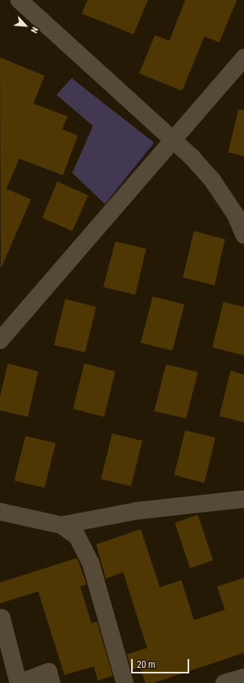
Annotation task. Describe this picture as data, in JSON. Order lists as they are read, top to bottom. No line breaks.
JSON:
{"scale_bar":"20 m","north":"bottom right"}
